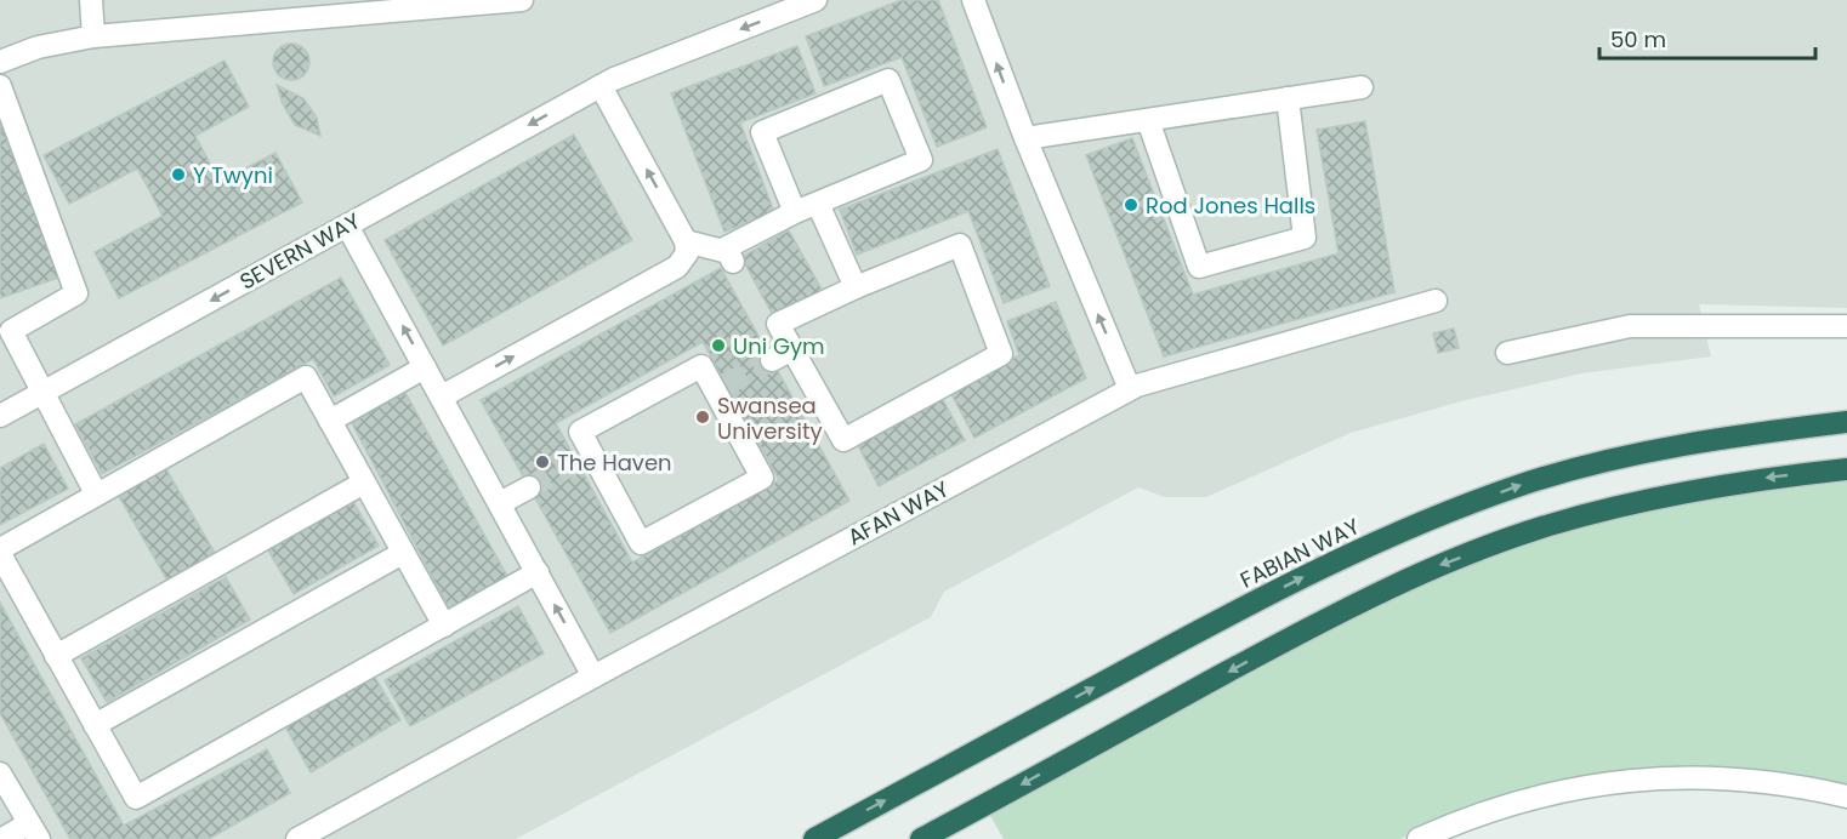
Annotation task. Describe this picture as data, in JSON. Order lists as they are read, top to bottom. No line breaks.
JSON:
{"streets":{"highway":["FABIAN WAY"],"street":["SEVERN WAY","AFAN WAY"]},"places":["Y Twyni","Rod Jones Halls","Uni Gym","Swansea University","The Haven"],"scale_bar":"50 m"}
